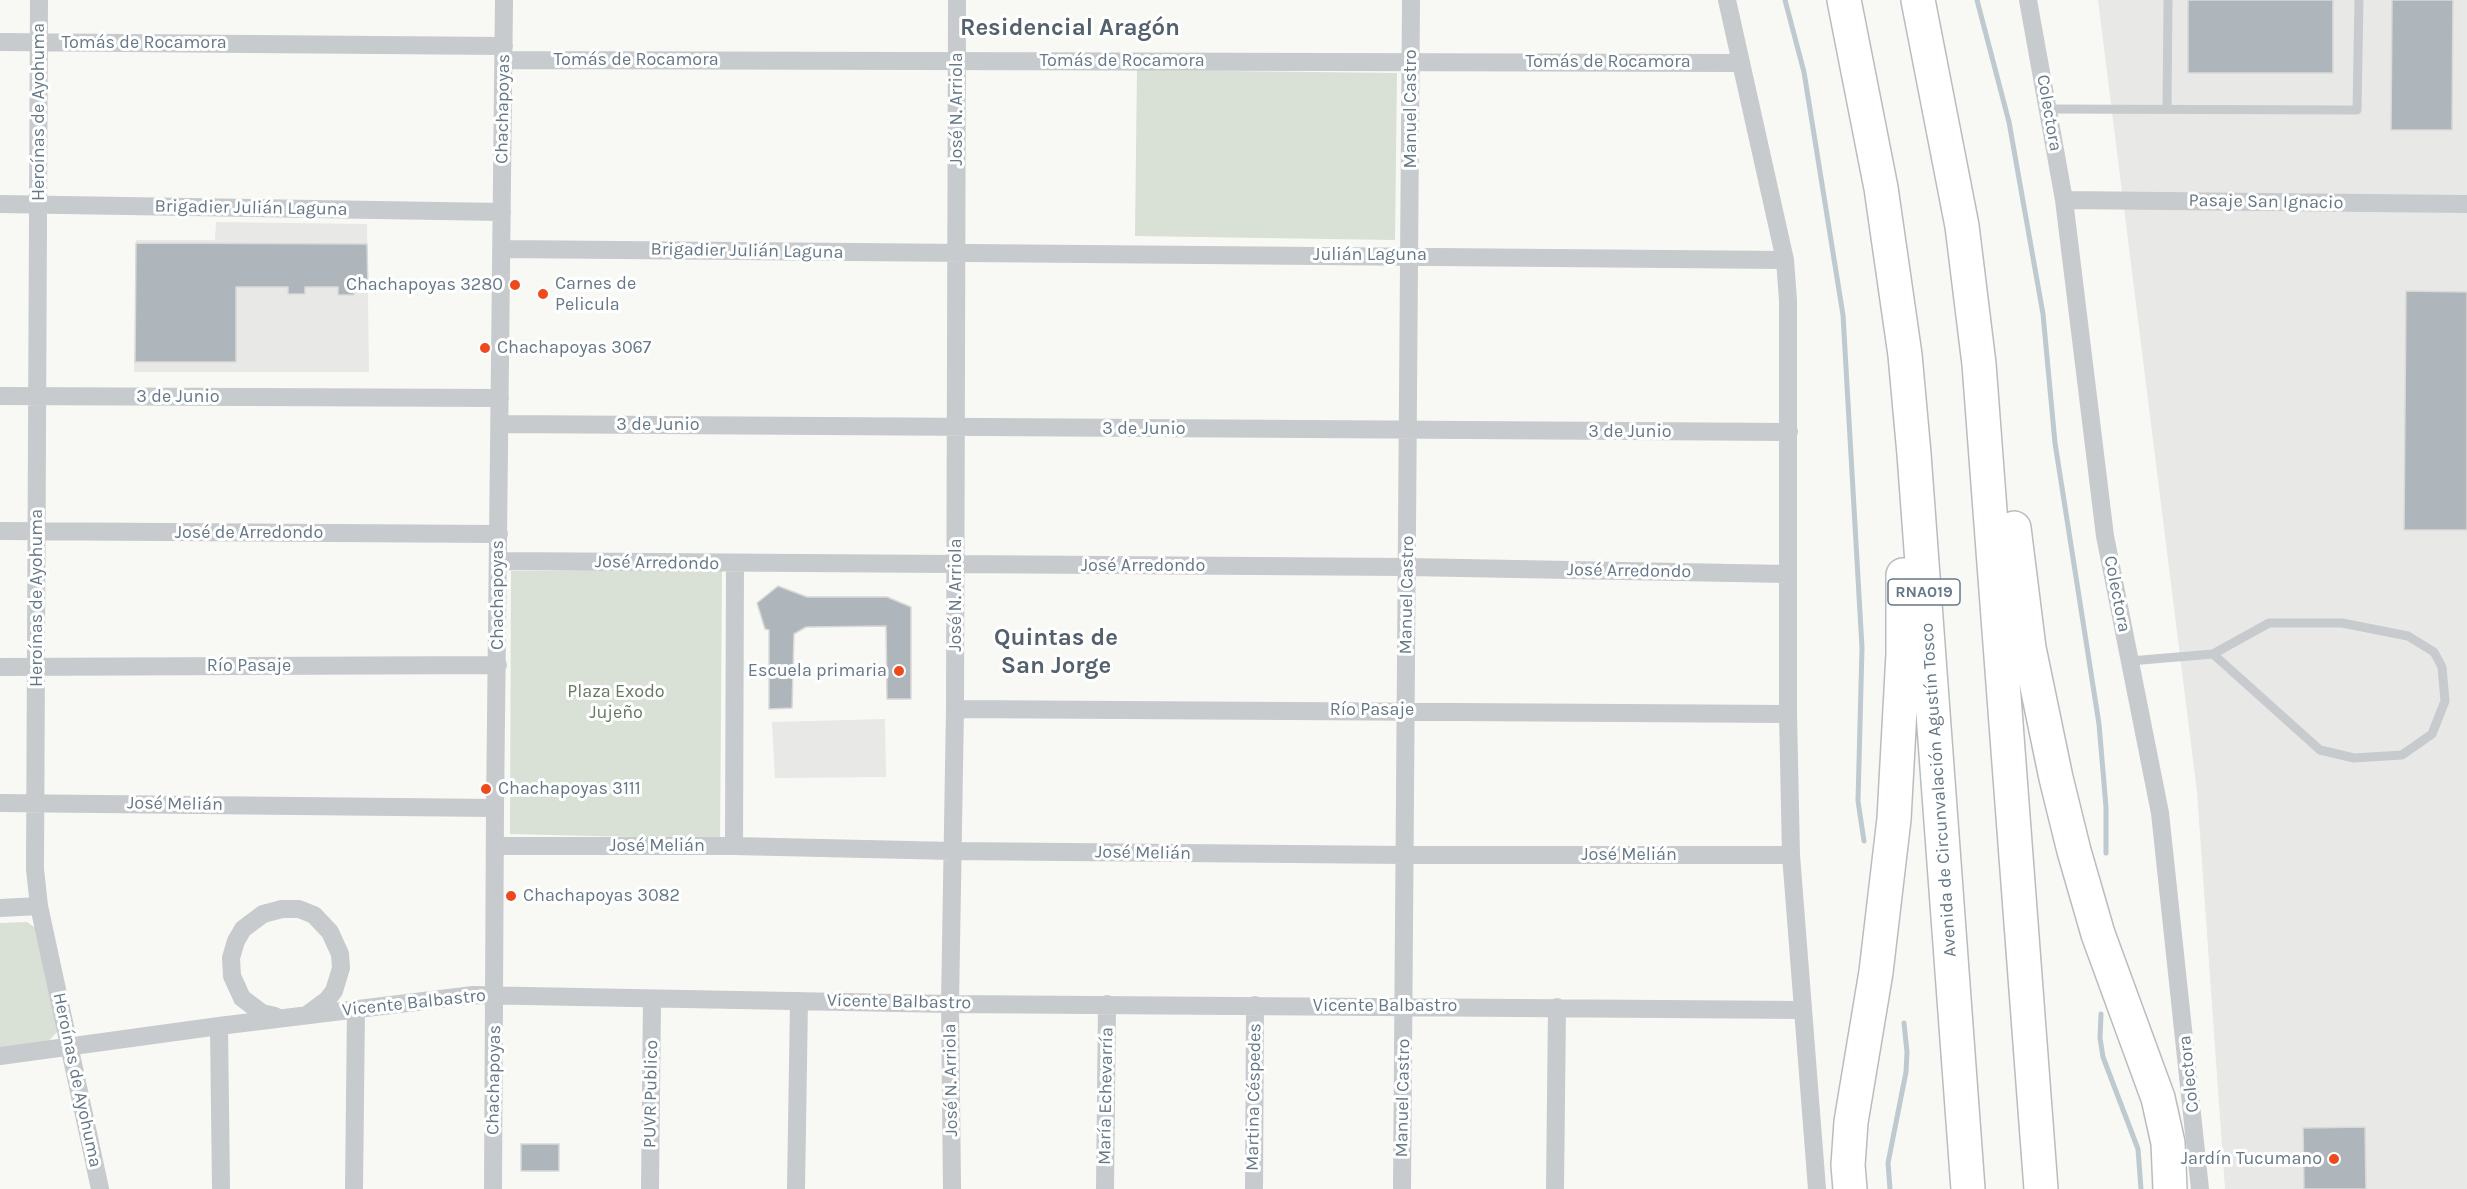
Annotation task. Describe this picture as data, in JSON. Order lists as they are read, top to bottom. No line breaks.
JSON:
{"streets":{"highway":["RNA019","Avenida de Circunvalación Agustín Tosco"],"street":["Tomás de Rocamora","Chachapoyas","José N. Arriola","Manuel Castro","Heroínas de Ayohuma","Colectora","Pasaje San Ignacio","Brigadier Julián Laguna","Julián Laguna","3 de Junio","José de Arredondo","José Arredondo","Río Pasaje","José Melián","Vicente Balbastro","PUVR Publico","María Echevarría","Martina Céspedes"]},"crossings":[["Tomás de Rocamora","Chachapoyas"],["Tomás de Rocamora","José N. Arriola"],["Tomás de Rocamora","Manuel Castro"],["Tomás de Rocamora","Heroínas de Ayohuma"],["Chachapoyas","Brigadier Julián Laguna"],["Chachapoyas","3 de Junio"],["Chachapoyas","José de Arredondo"],["Chachapoyas","José Arredondo"],["Chachapoyas","Río Pasaje"],["Chachapoyas","José Melián"],["Chachapoyas","Vicente Balbastro"],["José N. Arriola","Brigadier Julián Laguna"],["José N. Arriola","Julián Laguna"],["José N. Arriola","3 de Junio"],["José N. Arriola","José Arredondo"],["José N. Arriola","Río Pasaje"],["José N. Arriola","José Melián"],["José N. Arriola","Vicente Balbastro"],["Manuel Castro","Julián Laguna"],["Manuel Castro","3 de Junio"],["Manuel Castro","José Arredondo"],["Manuel Castro","Río Pasaje"],["Manuel Castro","José Melián"],["Manuel Castro","Vicente Balbastro"],["Heroínas de Ayohuma","Brigadier Julián Laguna"],["Heroínas de Ayohuma","3 de Junio"],["Heroínas de Ayohuma","José de Arredondo"],["Heroínas de Ayohuma","Río Pasaje"],["Heroínas de Ayohuma","José Melián"],["Heroínas de Ayohuma","Vicente Balbastro"],["Colectora","Pasaje San Ignacio"],["Brigadier Julián Laguna","Julián Laguna"],["Vicente Balbastro","PUVR Publico"],["Vicente Balbastro","María Echevarría"],["Vicente Balbastro","Martina Céspedes"]],"districts":["Residencial Aragón","Quintas de San Jorge"],"parks":["Plaza Exodo Jujeño"],"places":["Chachapoyas 3280","Carnes de Pelicula","Chachapoyas 3067","Escuela primaria","Chachapoyas 3111","Chachapoyas 3082","Jardín Tucumano"]}
